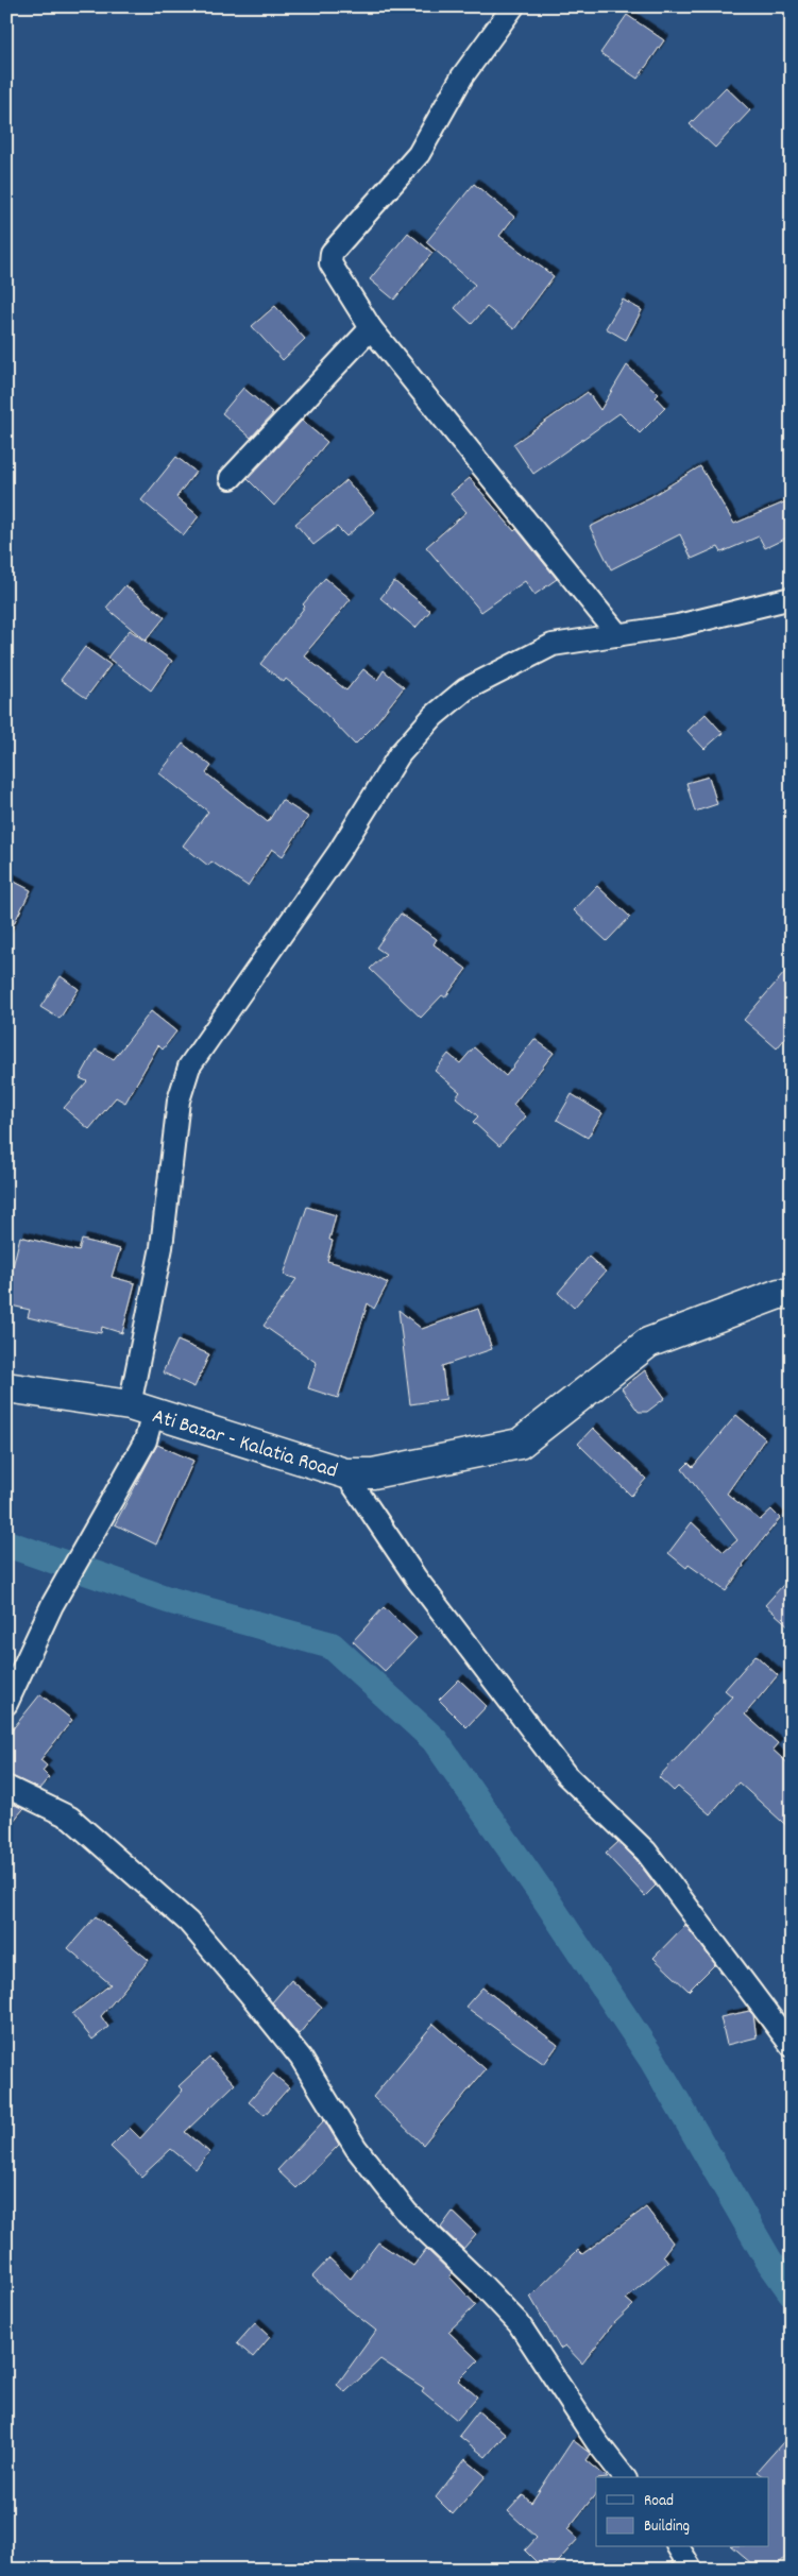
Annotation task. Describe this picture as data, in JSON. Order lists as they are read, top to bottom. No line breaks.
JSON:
{"streets":{"main road":["Ati Bazar - Kalatia Road"]},"legend":["Road","Building"]}
